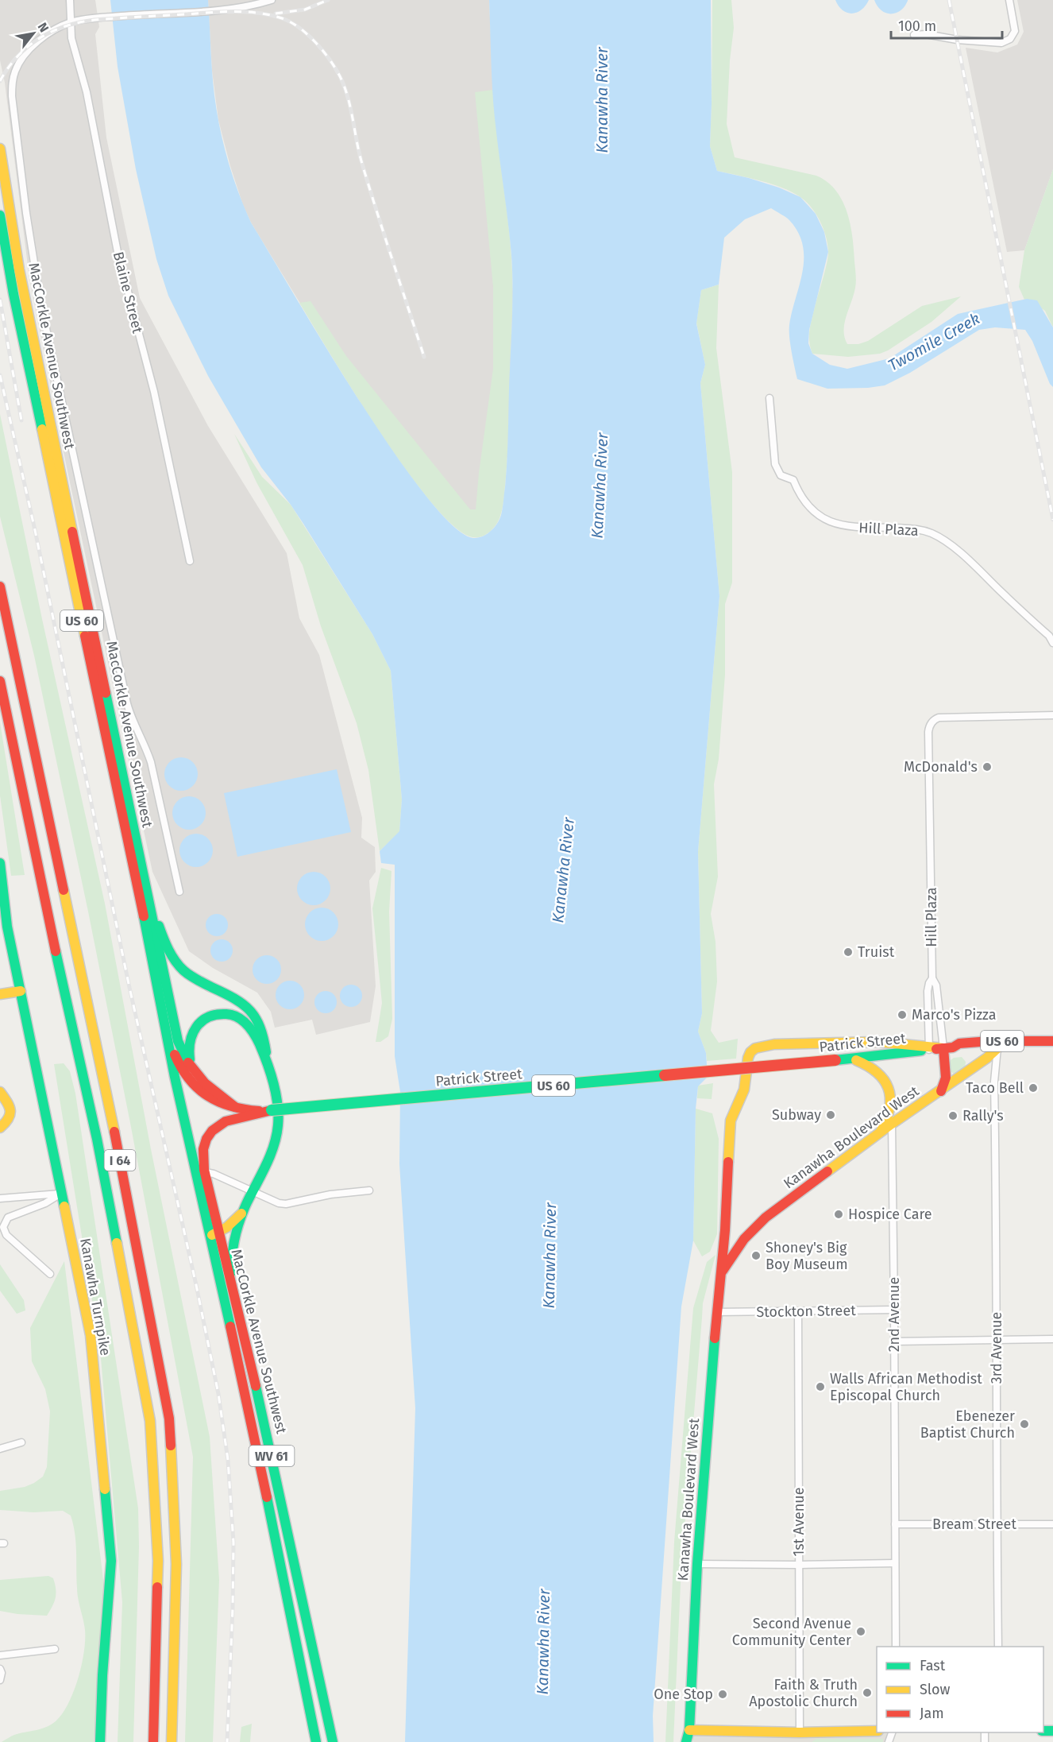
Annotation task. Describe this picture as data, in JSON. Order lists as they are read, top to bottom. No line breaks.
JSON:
{"streets":{"main road":["MacCorkle Avenue Southwest","US 60","Patrick Street","Kanawha Boulevard West","I 64","Kanawha Turnpike","WV 61"],"street":["Blaine Street","Hill Plaza","Stockton Street","2nd Avenue","3rd Avenue","1st Avenue","Bream Street"]},"crossings":[["MacCorkle Avenue Southwest","Patrick Street"],["Hill Plaza","US 60"],["Hill Plaza","Patrick Street"],["Hill Plaza","Kanawha Boulevard West"],["US 60","Kanawha Boulevard West"],["US 60","3rd Avenue"],["Patrick Street","Kanawha Boulevard West"],["Kanawha Boulevard West","Stockton Street"],["Kanawha Boulevard West","2nd Avenue"],["Kanawha Boulevard West","3rd Avenue"],["Stockton Street","2nd Avenue"],["Stockton Street","1st Avenue"],["2nd Avenue","Bream Street"],["3rd Avenue","Bream Street"]],"water":["Kanawha River","Twomile Creek"],"places":["McDonald's","Truist","Marco's Pizza","Taco Bell","Subway","Rally's","Hospice Care","Shoney's Big Boy Museum","Walls African Methodist Episcopal Church","Ebenezer Baptist Church","Second Avenue Community Center","Faith & Truth Apostolic Church","One Stop"],"legend":["Fast","Slow","Jam"],"scale_bar":"100 m","north":"top right"}
